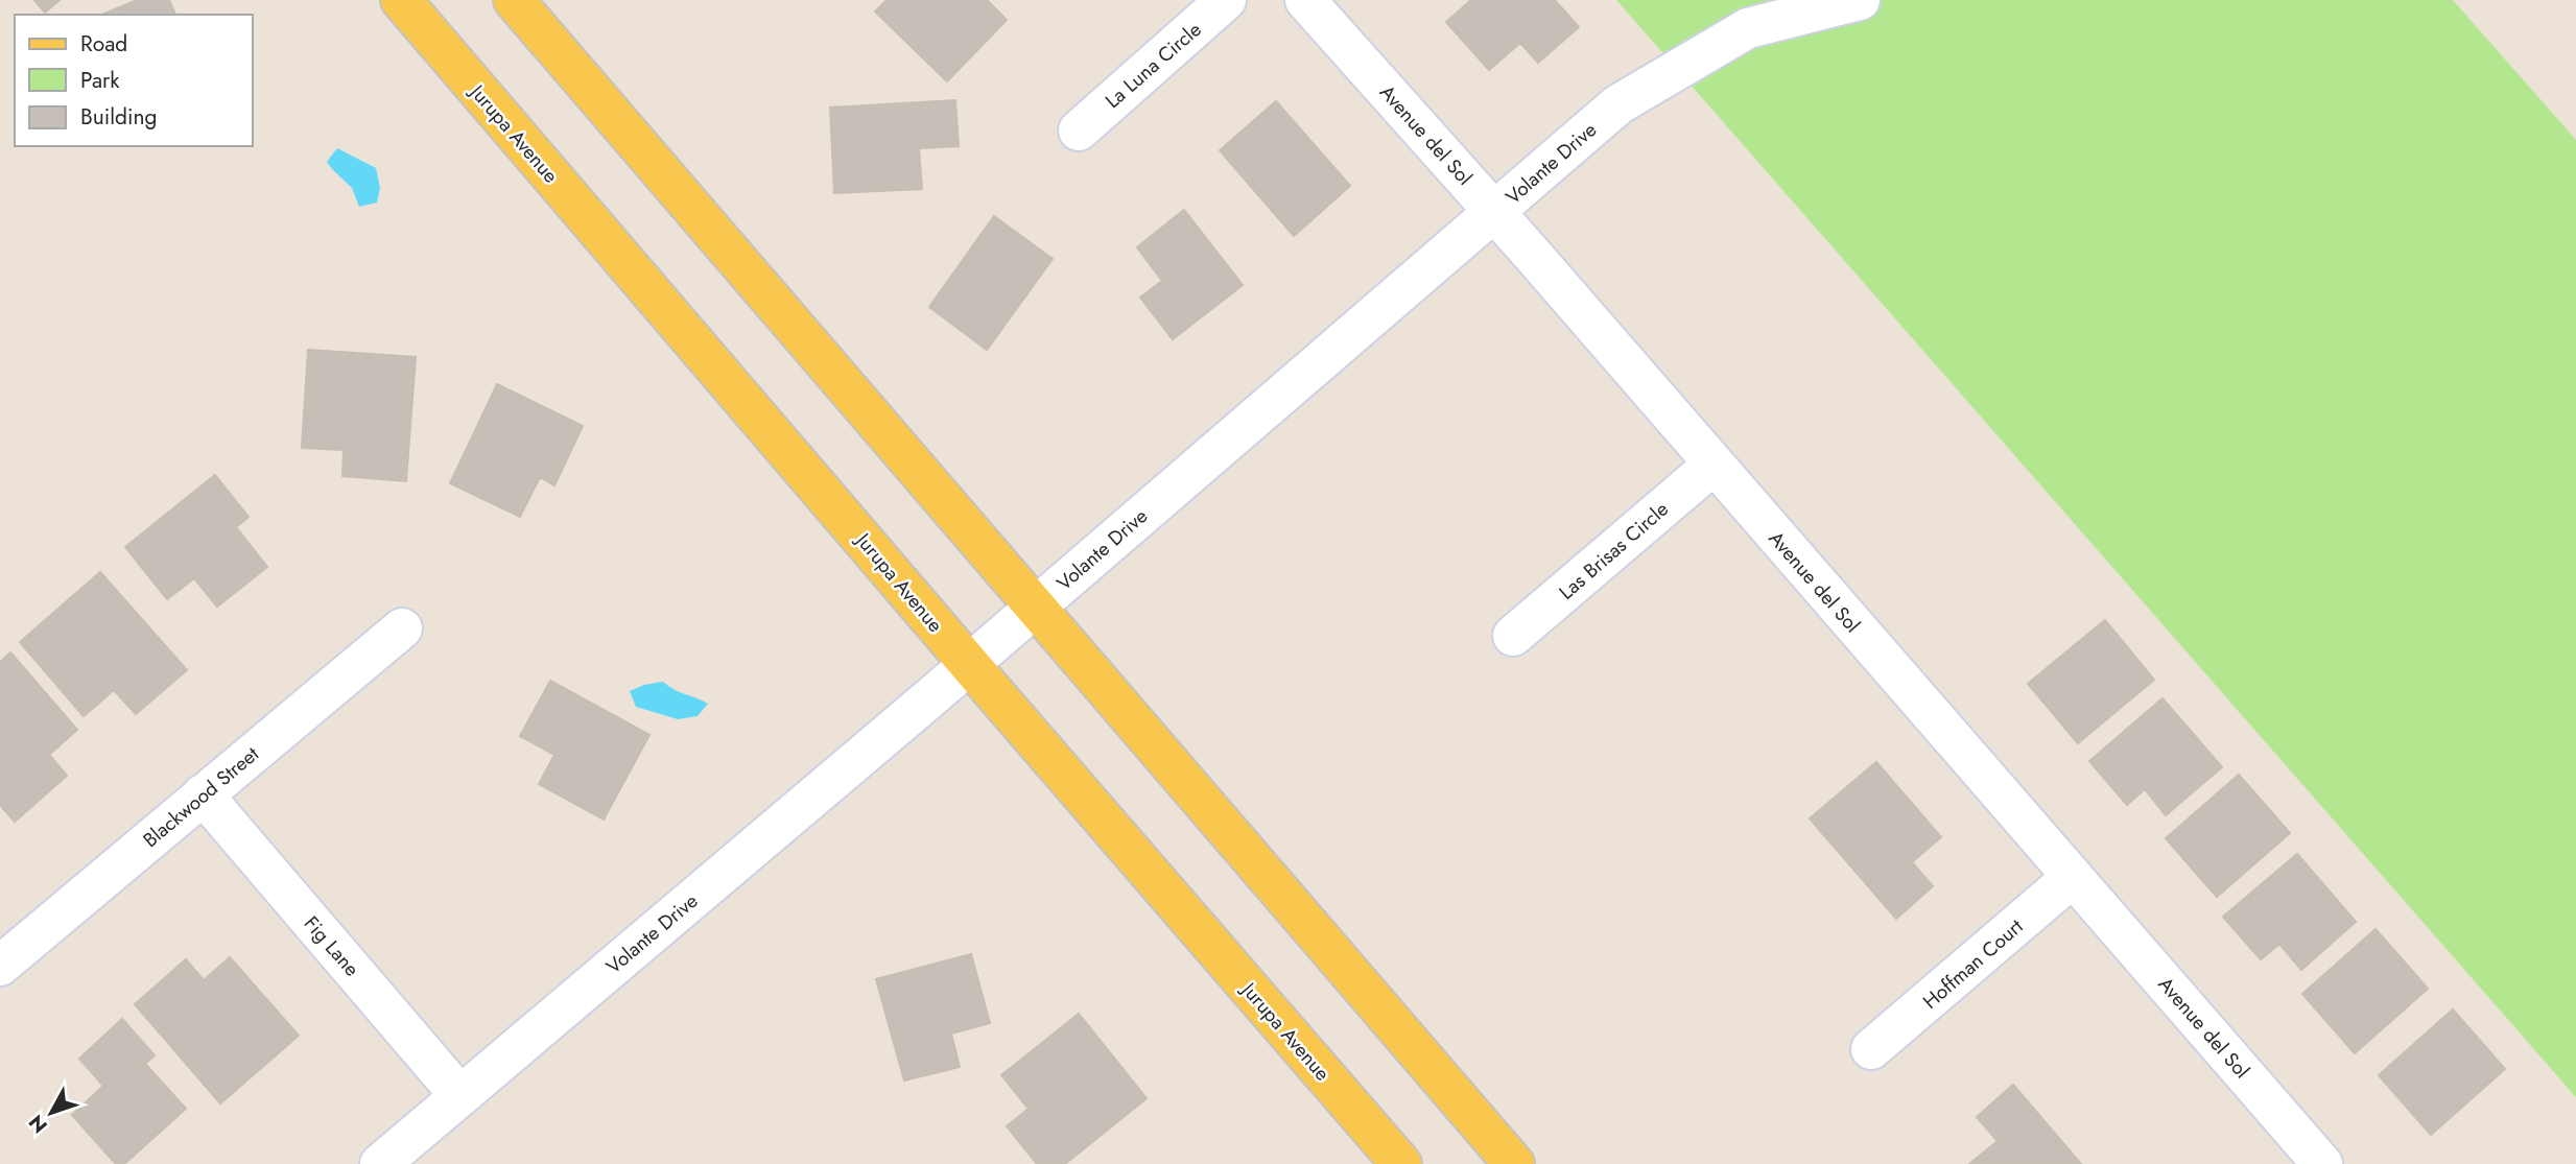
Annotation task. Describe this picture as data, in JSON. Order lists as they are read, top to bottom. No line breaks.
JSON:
{"streets":{"main road":["Jurupa Avenue"],"street":["La Luna Circle","Avenue del Sol","Volante Drive","Las Brisas Circle","Blackwood Street","Fig Lane","Hoffman Court"]},"crossings":[["Jurupa Avenue","Volante Drive"],["Avenue del Sol","Volante Drive"],["Avenue del Sol","Las Brisas Circle"],["Avenue del Sol","Hoffman Court"],["Volante Drive","Fig Lane"],["Blackwood Street","Fig Lane"]],"legend":["Road","Park","Building"],"north":"bottom left"}
